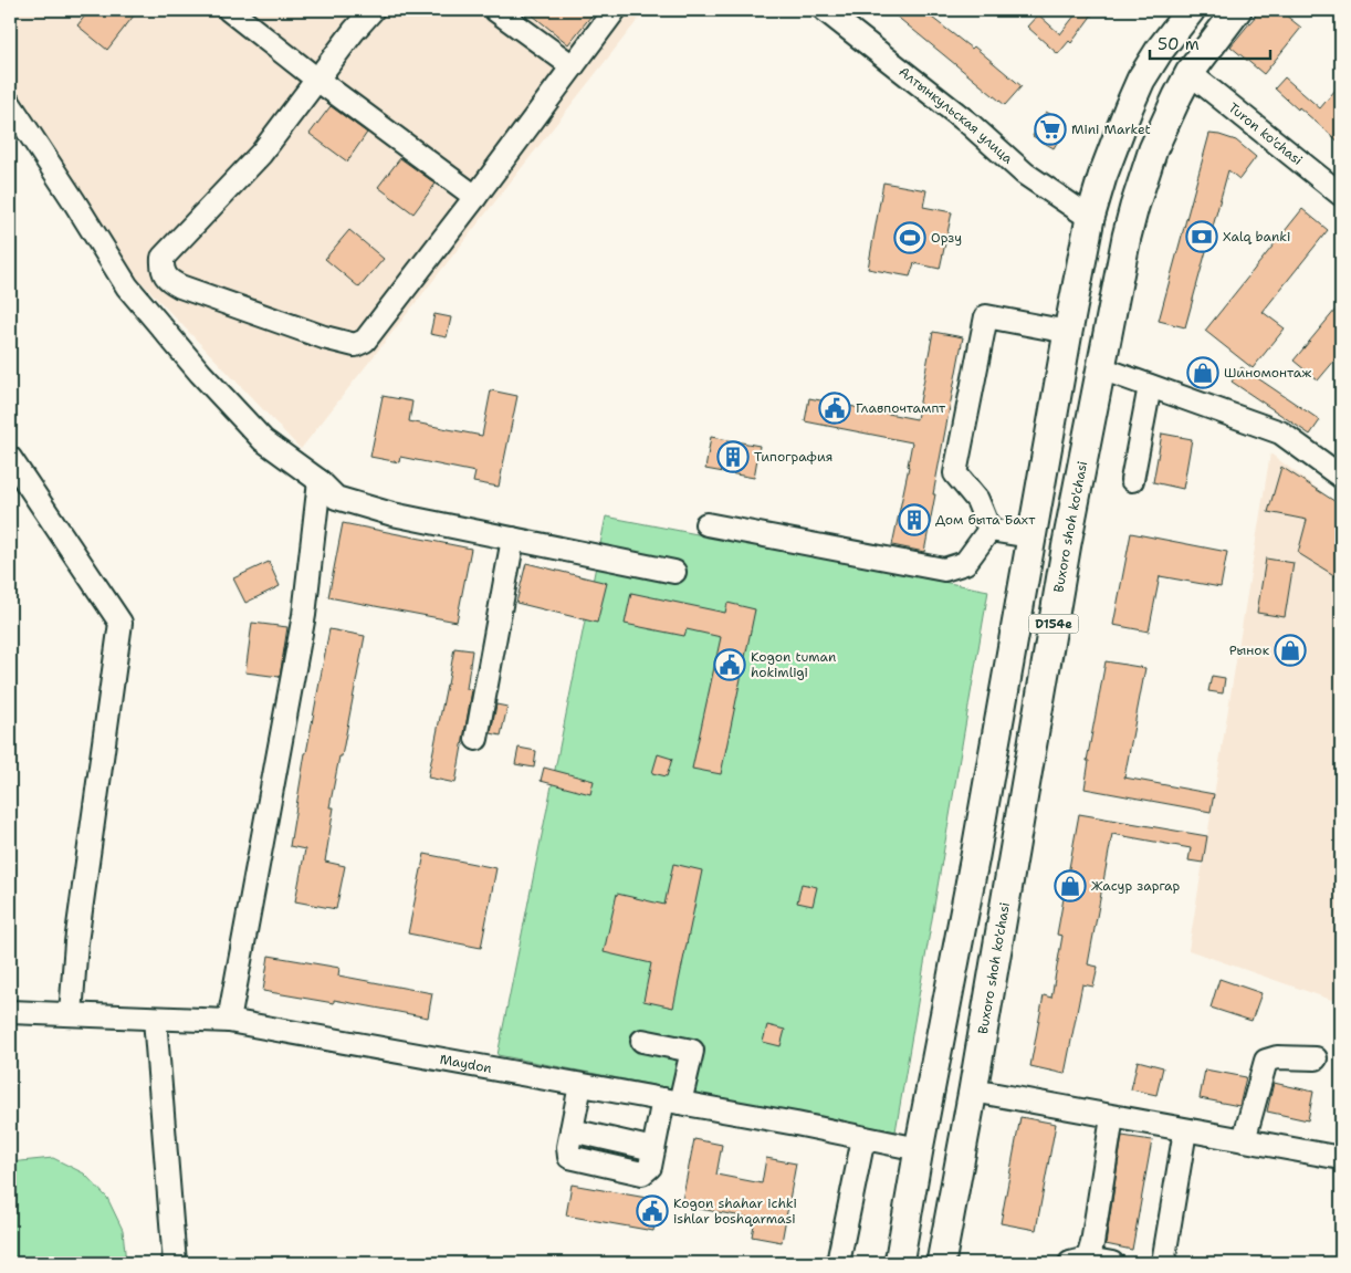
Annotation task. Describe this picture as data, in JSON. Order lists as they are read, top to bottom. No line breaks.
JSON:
{"streets":{"main road":["Buxoro shoh ko'chasi","D154e"],"street":["Алтынкульская улица","Turon ko'chasi","Maydon"]},"crossings":[["Алтынкульская улица","D154e"],["Turon ko'chasi","Buxoro shoh ko'chasi"],["D154e","Maydon"]],"places":{"supermarket":["Mini Market"],"bank":["Xalq banki"],"sports":["Орзу"],"shop":["Шиномонтаж","Рынок","Жасур заргар"],"public building":["Главпочтампт","Kogon tuman hokimligi","Kogon shahar ichki ishlar boshqarmasi"],"building":["Типография","Дом быта Бахт"]},"scale_bar":"50 m"}
